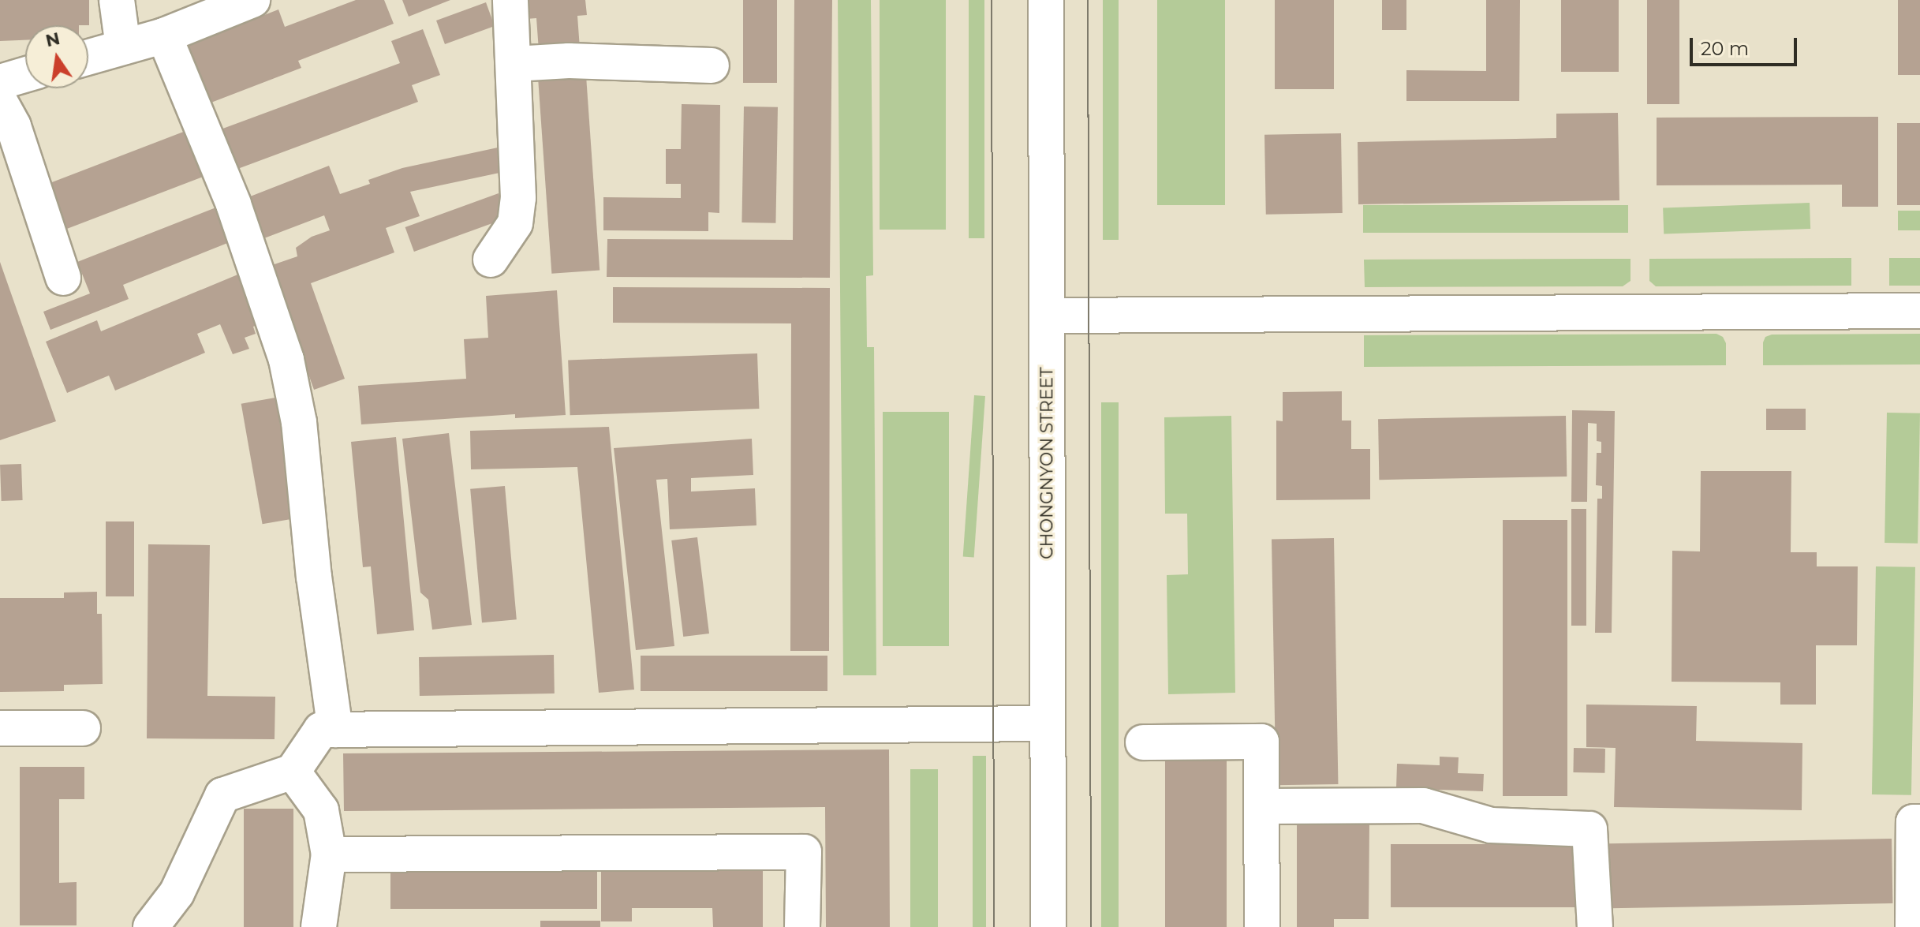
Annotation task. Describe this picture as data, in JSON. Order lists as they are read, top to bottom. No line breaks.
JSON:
{"streets":{"street":["CHONGNYON STREET"]},"scale_bar":"20 m","north":"top"}
